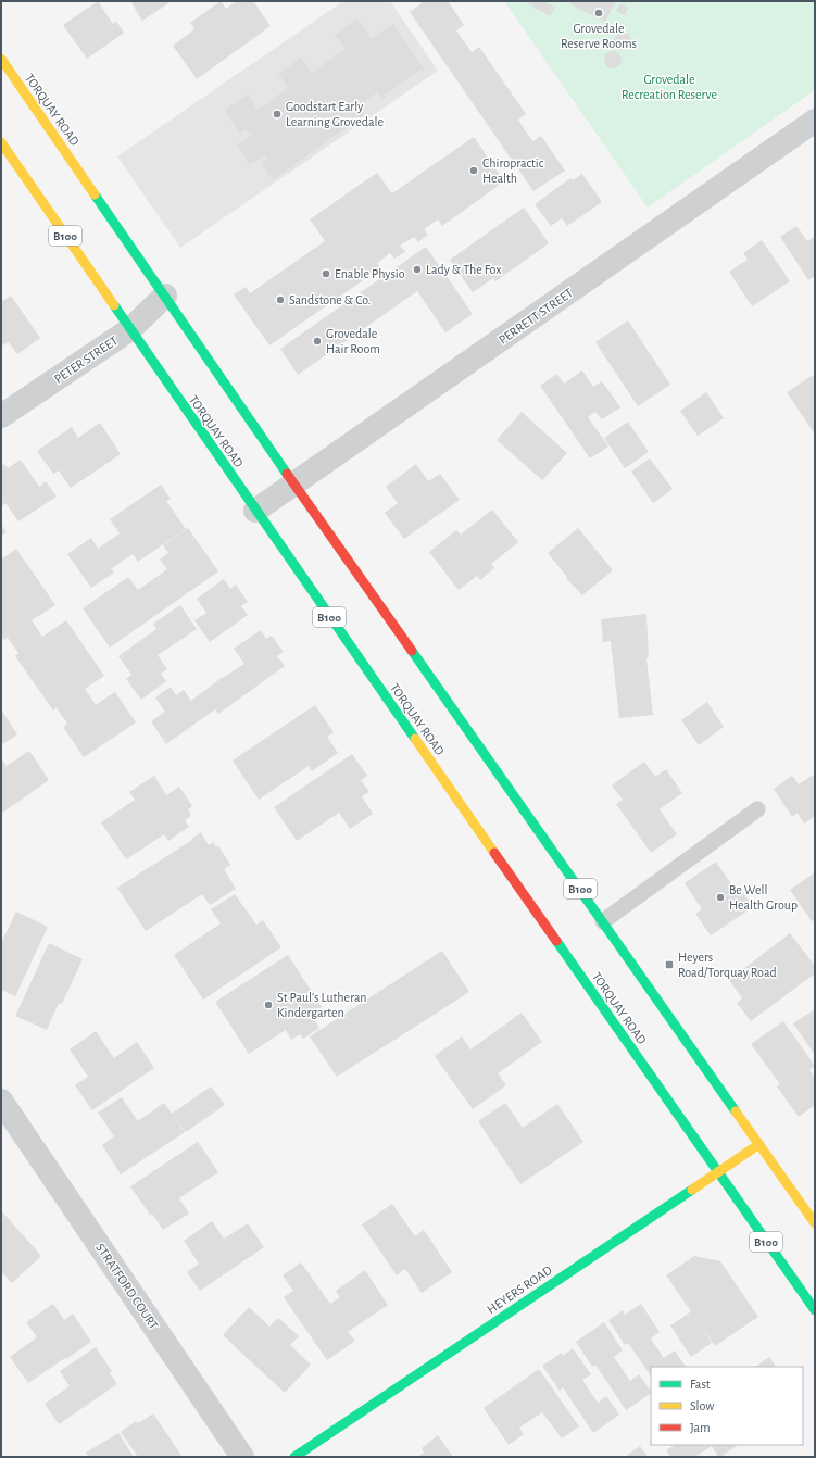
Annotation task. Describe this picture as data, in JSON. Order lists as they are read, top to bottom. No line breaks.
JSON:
{"streets":{"main road":["TORQUAY ROAD","B100","HEYERS ROAD"],"street":["PERRETT STREET","PETER STREET","STRATFORD COURT"]},"crossings":[["TORQUAY ROAD","PERRETT STREET"],["TORQUAY ROAD","PETER STREET"],["TORQUAY ROAD","HEYERS ROAD"]],"parks":["Grovedale Recreation Reserve"],"places":{"other":["Grovedale Reserve Rooms","Goodstart Early Learning Grovedale","Chiropractic Health","Lady & The Fox","Enable Physio","Sandstone & Co.","Grovedale Hair Room","Be Well Health Group","St Paul's Lutheran Kindergarten"],"transit":["Heyers Road/Torquay Road"]},"legend":["Fast","Slow","Jam"]}
